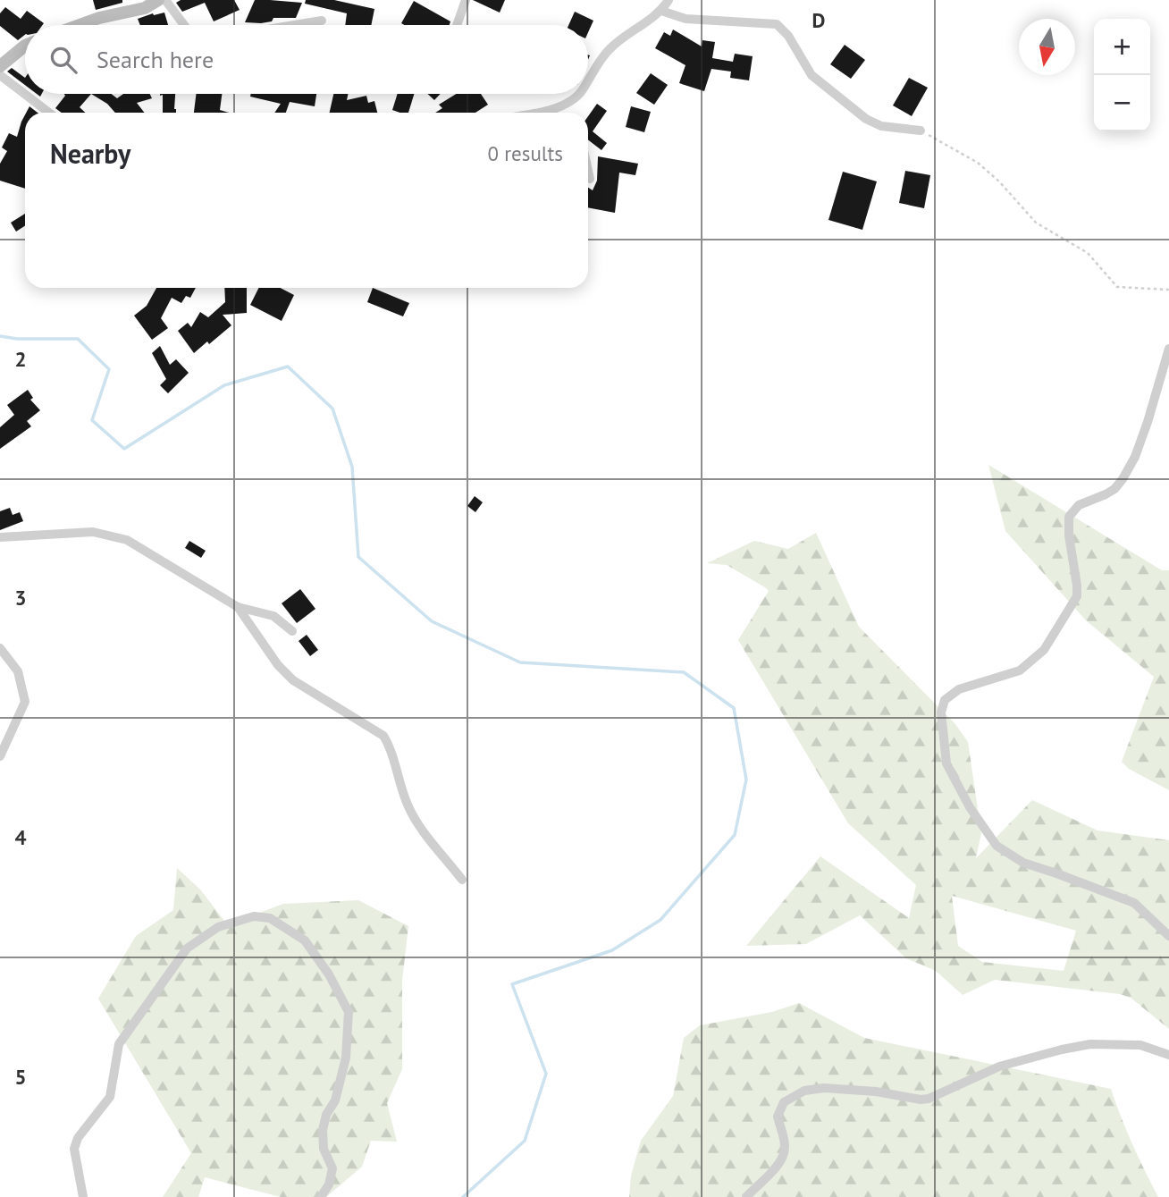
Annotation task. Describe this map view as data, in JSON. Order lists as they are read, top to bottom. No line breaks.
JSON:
{"north":"bottom","page":{"map_buttons":["+","−"],"search":"Search here","heading":["Nearby","0 results"]},"grid":{"columns":["D"],"rows":["2","3","4","5"]}}
